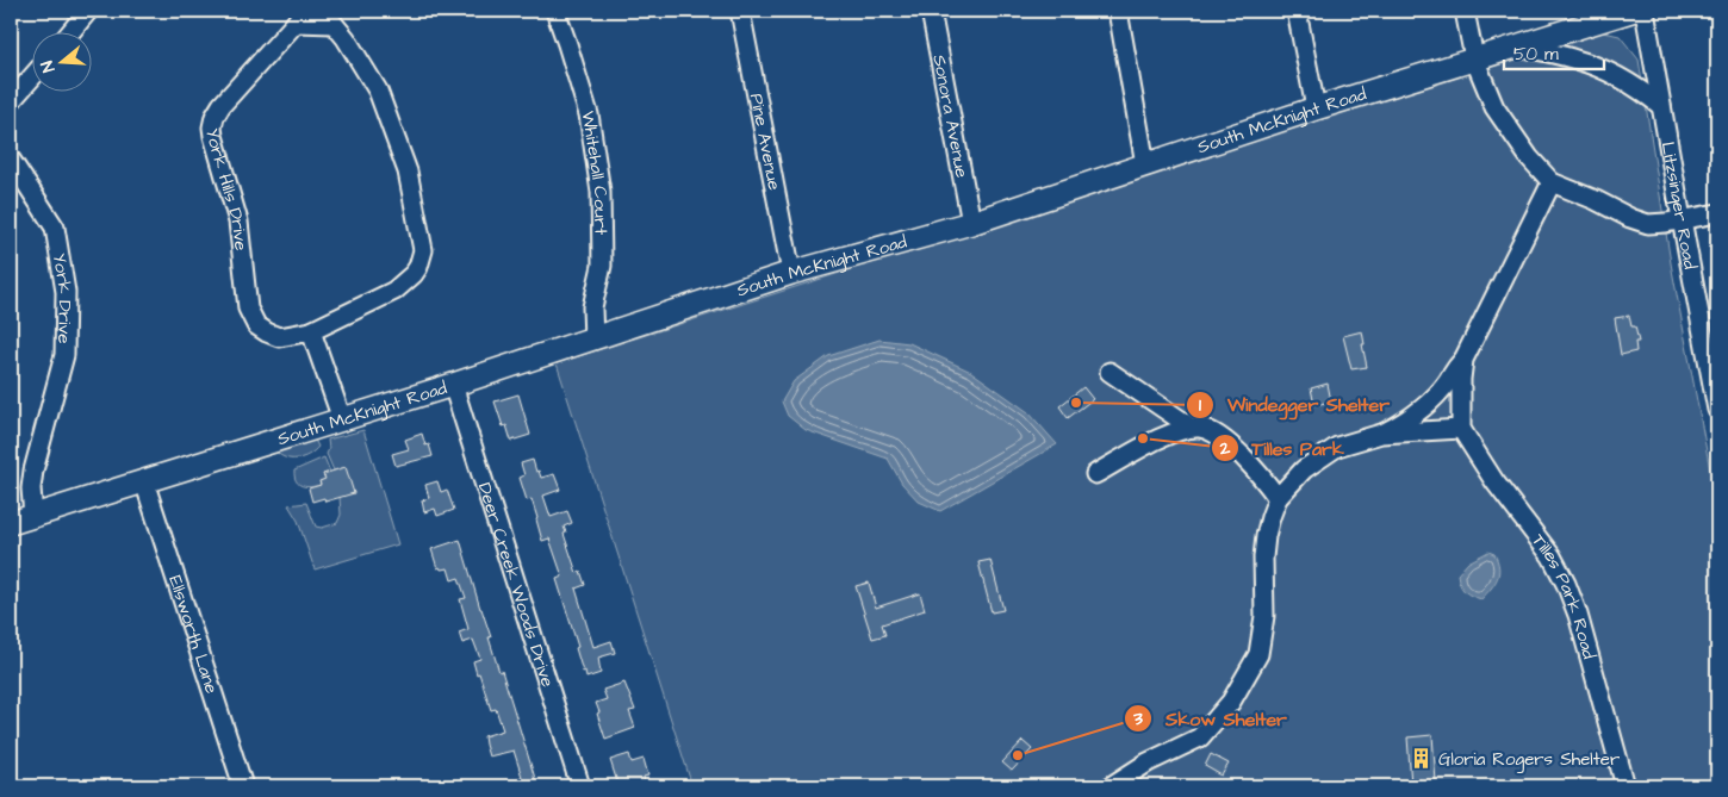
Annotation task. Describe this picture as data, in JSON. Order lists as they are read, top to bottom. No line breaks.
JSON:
{"streets":{"main road":["South McKnight Road"],"street":["Sonora Avenue","Pine Avenue","Whitehall Court","York Hills Drive","Litzsinger Road","York Drive","Deer Creek Woods Drive","Tilles Park Road","Ellsworth Lane"]},"crossings":[["Sonora Avenue","South McKnight Road"],["South McKnight Road","Pine Avenue"],["South McKnight Road","Whitehall Court"],["South McKnight Road","York Drive"],["South McKnight Road","Deer Creek Woods Drive"],["South McKnight Road","Ellsworth Lane"]],"places":{"other":["Windegger Shelter","Tilles Park","Skow Shelter"],"building":["Gloria Rogers Shelter"]},"scale_bar":"50 m","north":"left"}
